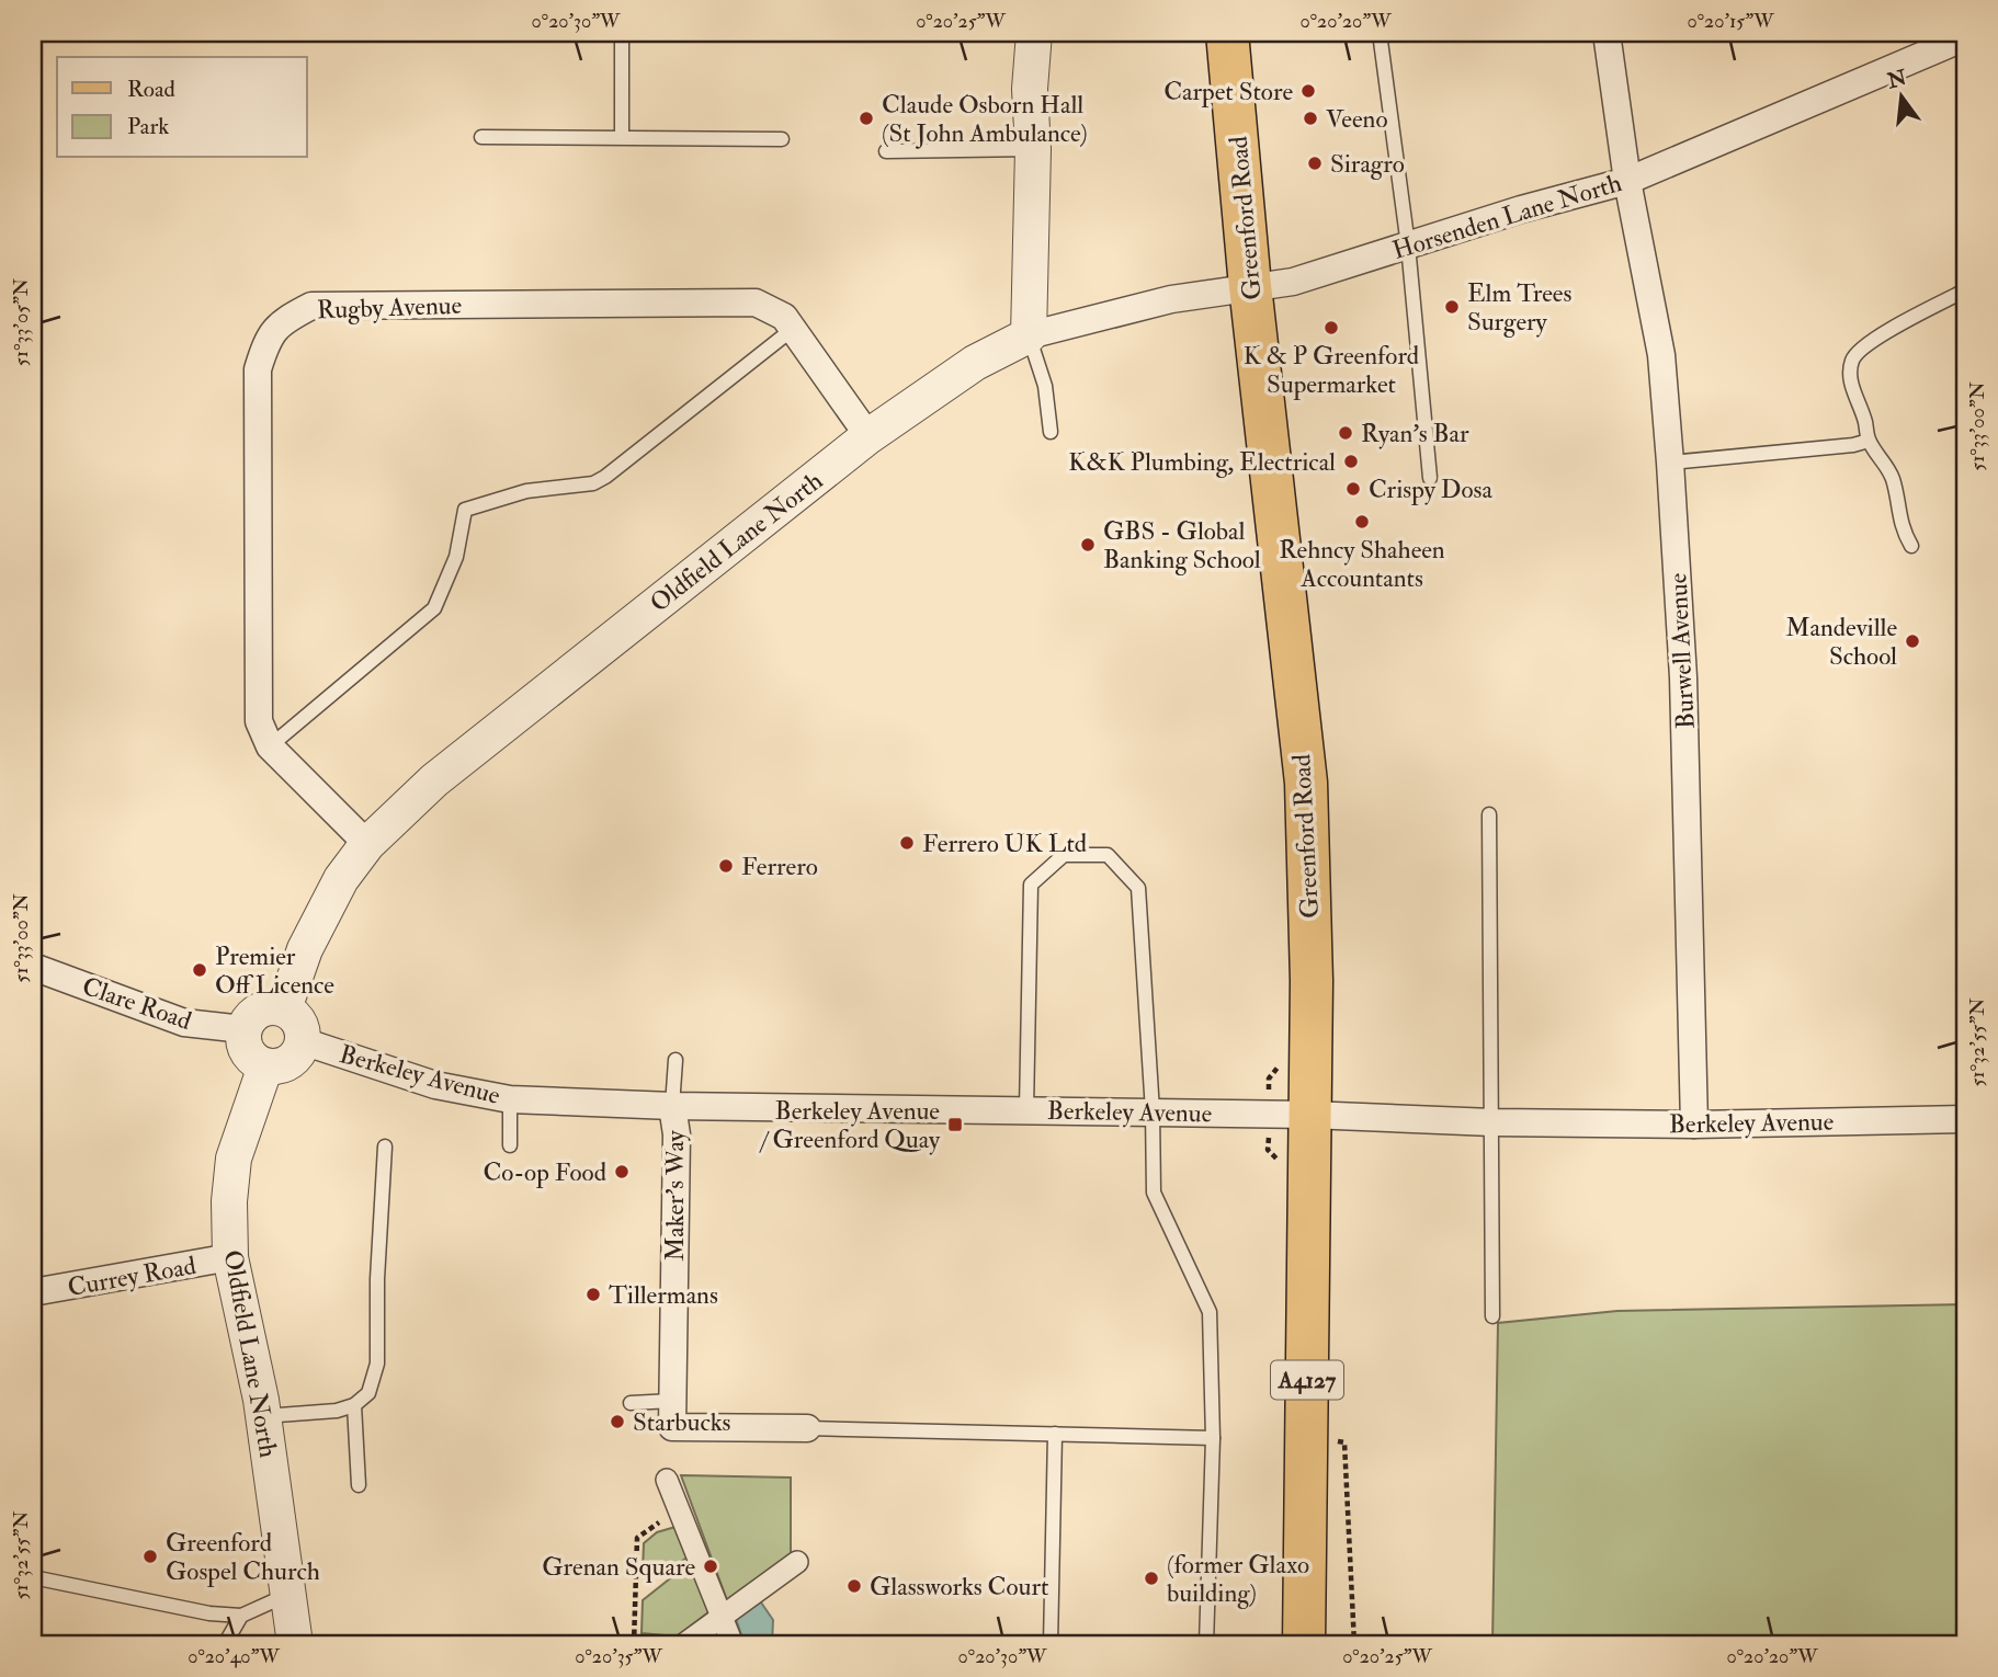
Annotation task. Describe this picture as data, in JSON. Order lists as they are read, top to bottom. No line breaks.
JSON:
{"streets":{"main road":["Greenford Road","A4127"],"street":["Horsenden Lane North","Rugby Avenue","Oldfield Lane North","Burwell Avenue","Clare Road","Berkeley Avenue","Maker's Way","Currey Road"]},"crossings":[["Horsenden Lane North","Greenford Road"],["Horsenden Lane North","Oldfield Lane North"],["Horsenden Lane North","Burwell Avenue"],["Greenford Road","Berkeley Avenue"],["Rugby Avenue","Oldfield Lane North"],["Oldfield Lane North","Clare Road"],["Oldfield Lane North","Berkeley Avenue"],["Oldfield Lane North","Currey Road"],["Burwell Avenue","Berkeley Avenue"],["Clare Road","Berkeley Avenue"],["Berkeley Avenue","Maker's Way"]],"places":{"other":["Carpet Store","Claude Osborn Hall (St John Ambulance)","Veeno","Siragro","Elm Trees Surgery","K & P Greenford Supermarket","Ryan's Bar","K&K Plumbing, Electrical","Crispy Dosa","Rehncy Shaheen Accountants","GBS - Global Banking School","Mandeville School","Ferrero UK Ltd","Ferrero","Premier Off Licence","Co-op Food","Tillermans","Starbucks","Greenford Gospel Church","Grenan Square","(former Glaxo building)","Glassworks Court"],"transit":["Berkeley Avenue / Greenford Quay"]},"legend":["Road","Park"],"north":"top","coordinates":["0°20'30\"W","0°20'25\"W","0°20'20\"W","0°20'15\"W","51°33'05\"N","51°33'00\"N","51°32'55\"N","0°20'40\"W","0°20'35\"W"]}
